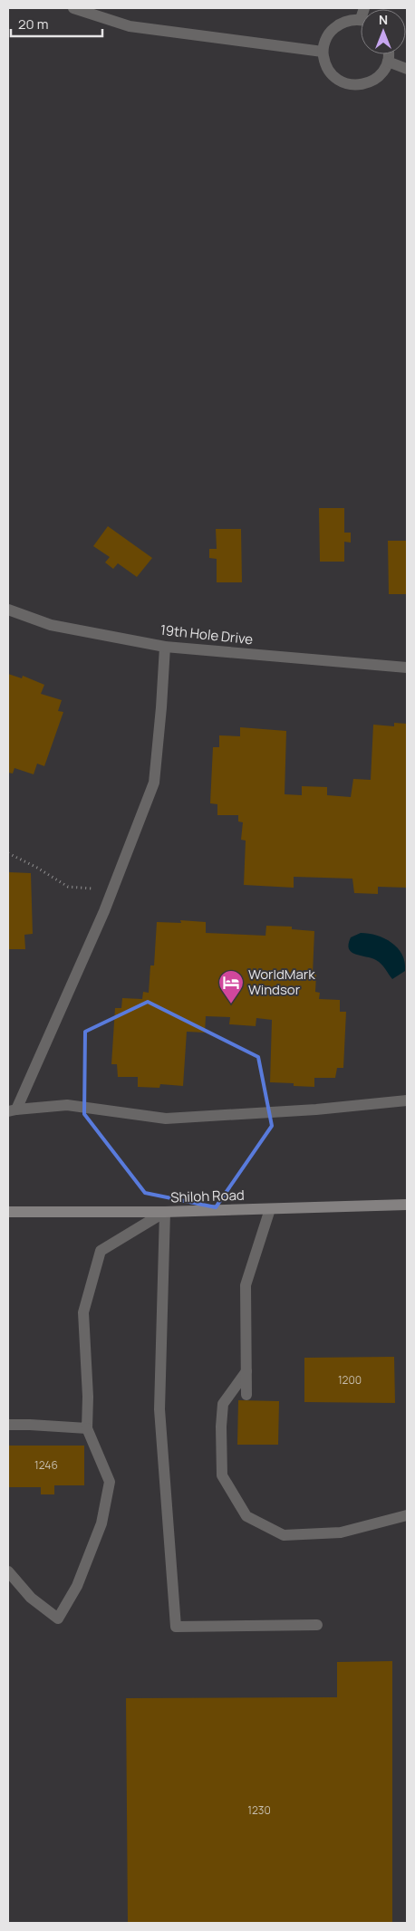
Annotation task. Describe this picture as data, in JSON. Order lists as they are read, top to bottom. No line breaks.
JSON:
{"streets":{"main road":["Shiloh Road"],"street":["19th Hole Drive"]},"places":{"hotel":["WorldMark Windsor"]},"house_numbers":["1200","1246","1230"],"scale_bar":"20 m","north":"top"}
